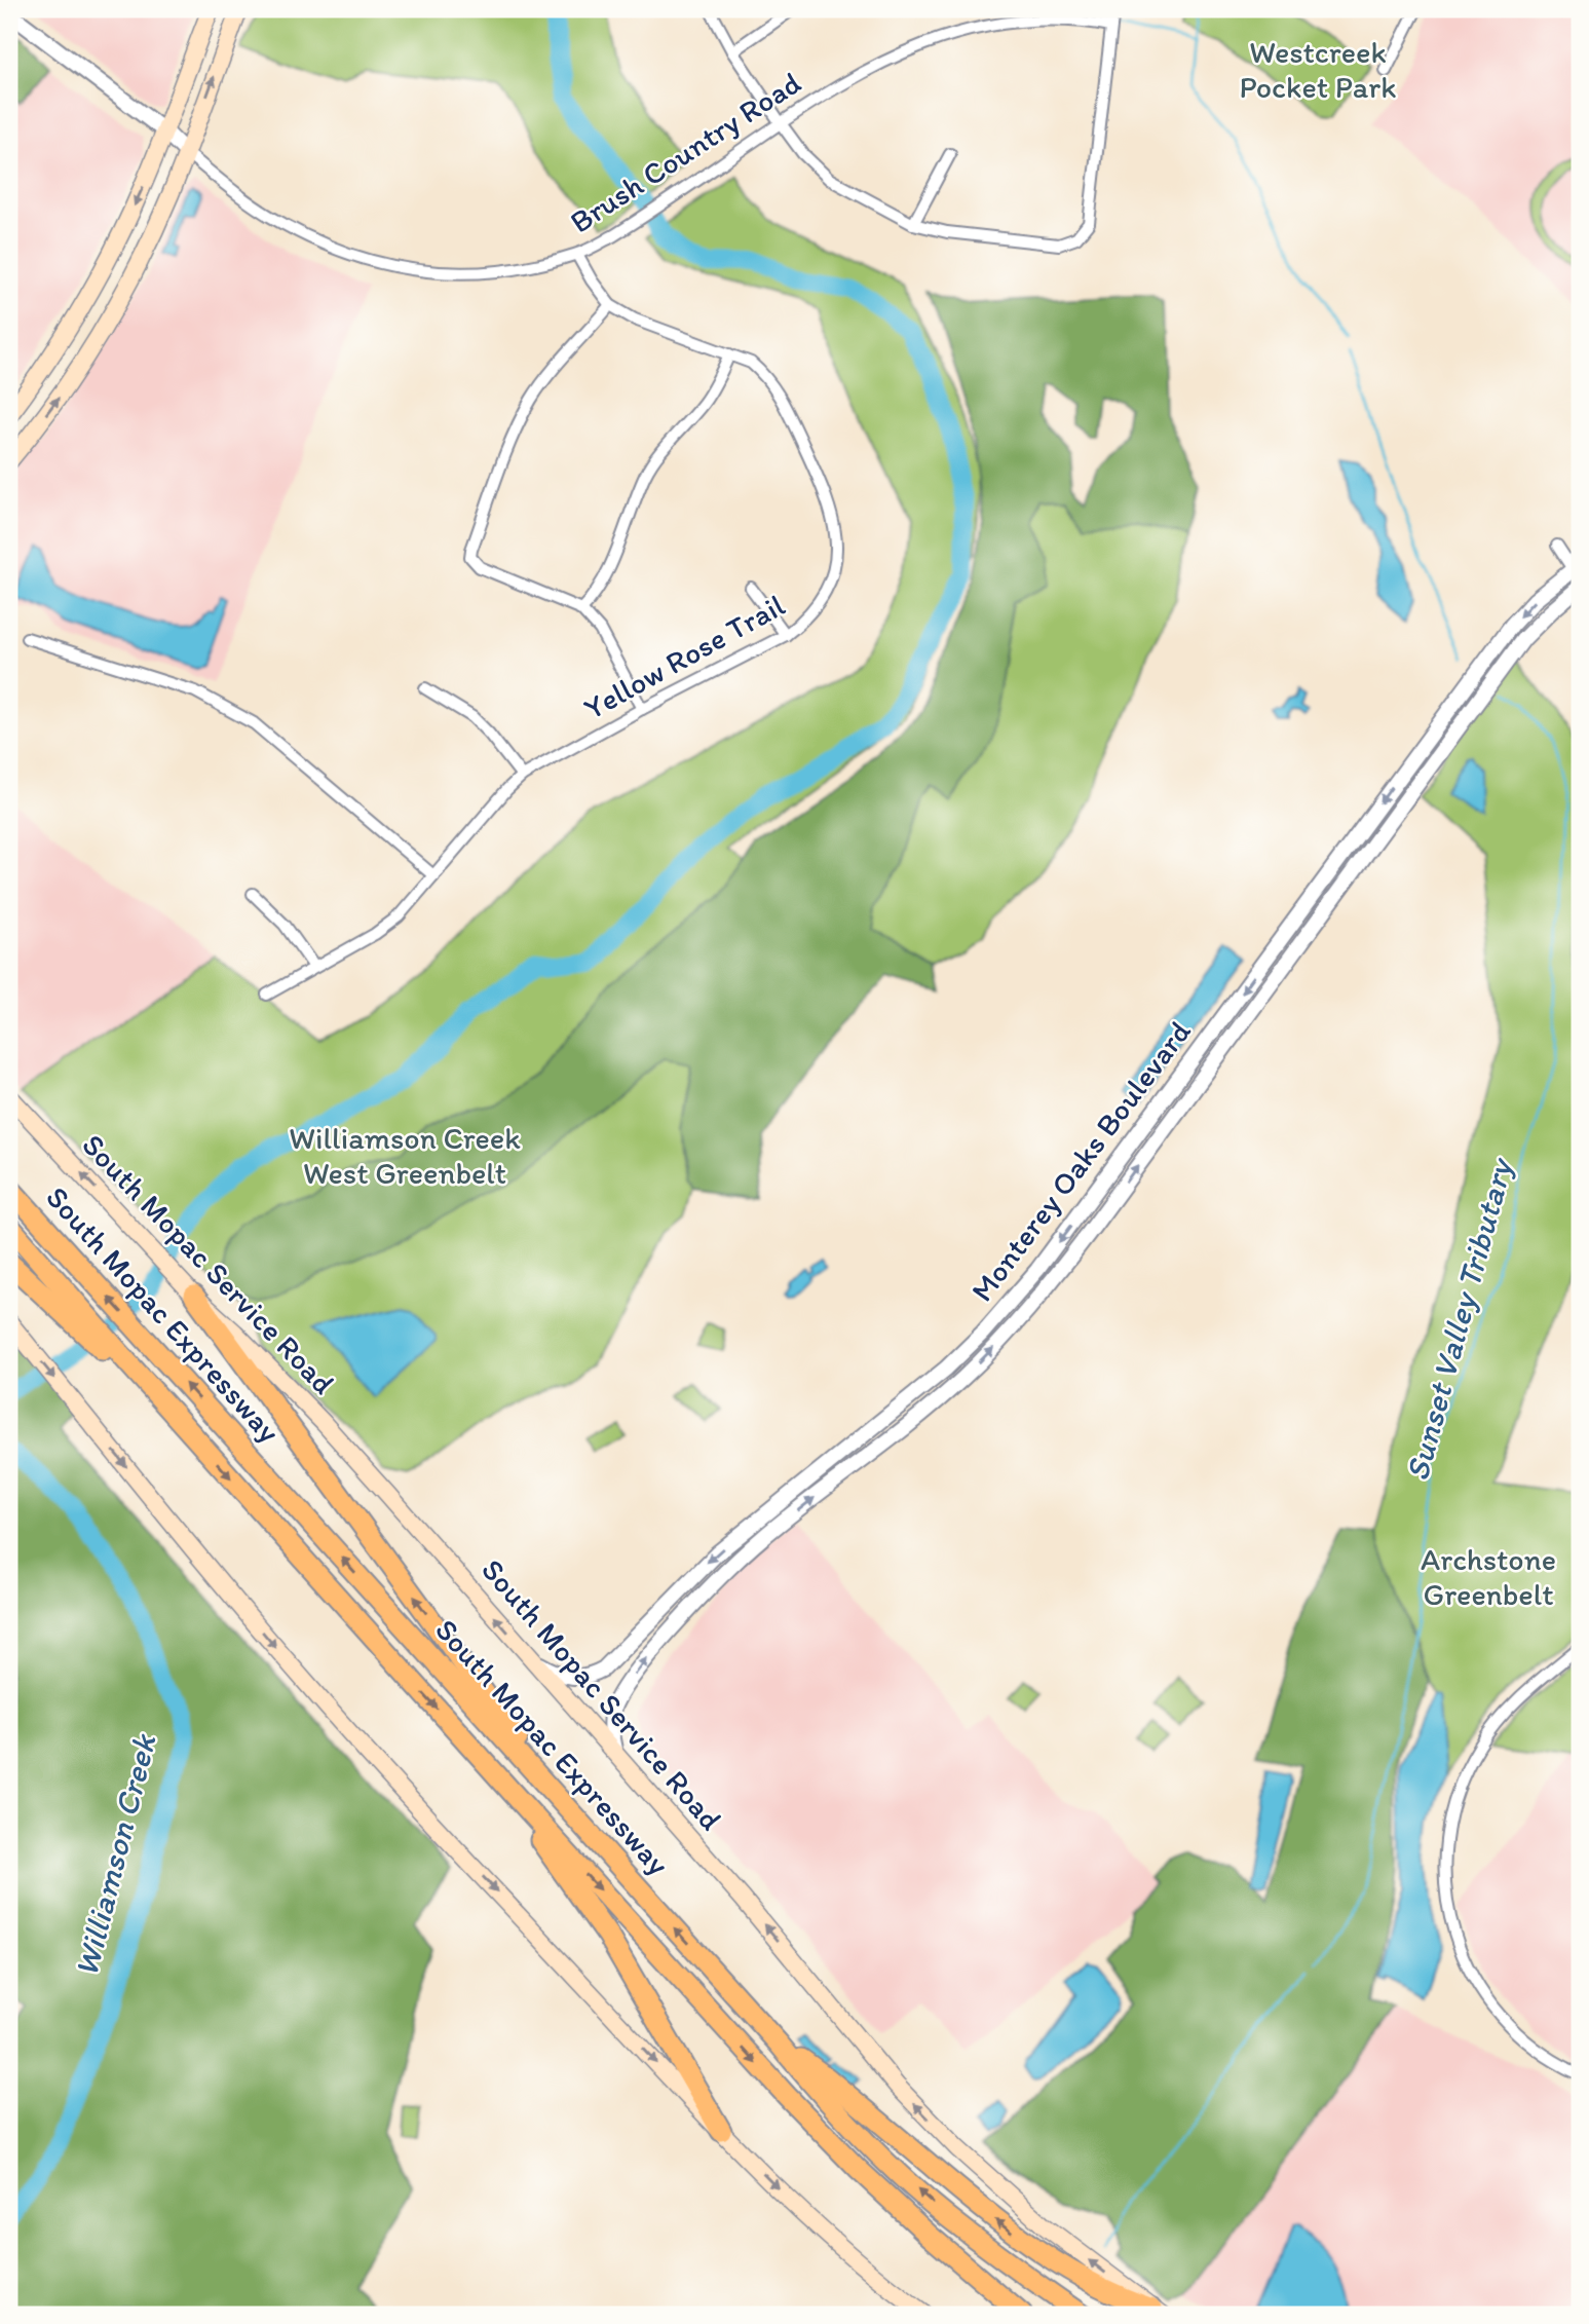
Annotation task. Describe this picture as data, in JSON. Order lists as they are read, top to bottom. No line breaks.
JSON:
{"streets":{"highway":["South Mopac Expressway"],"main road":["South Mopac Service Road"],"street":["Brush Country Road","Yellow Rose Trail","Monterey Oaks Boulevard"]},"crossings":[["Brush Country Road","Yellow Rose Trail"],["Monterey Oaks Boulevard","South Mopac Service Road"]],"one_way":["South Mopac Service Road"],"water":["Sunset Valley Tributary","Williamson Creek"],"parks":["Westcreek Pocket Park","Williamson Creek West Greenbelt","Archstone Greenbelt"]}
